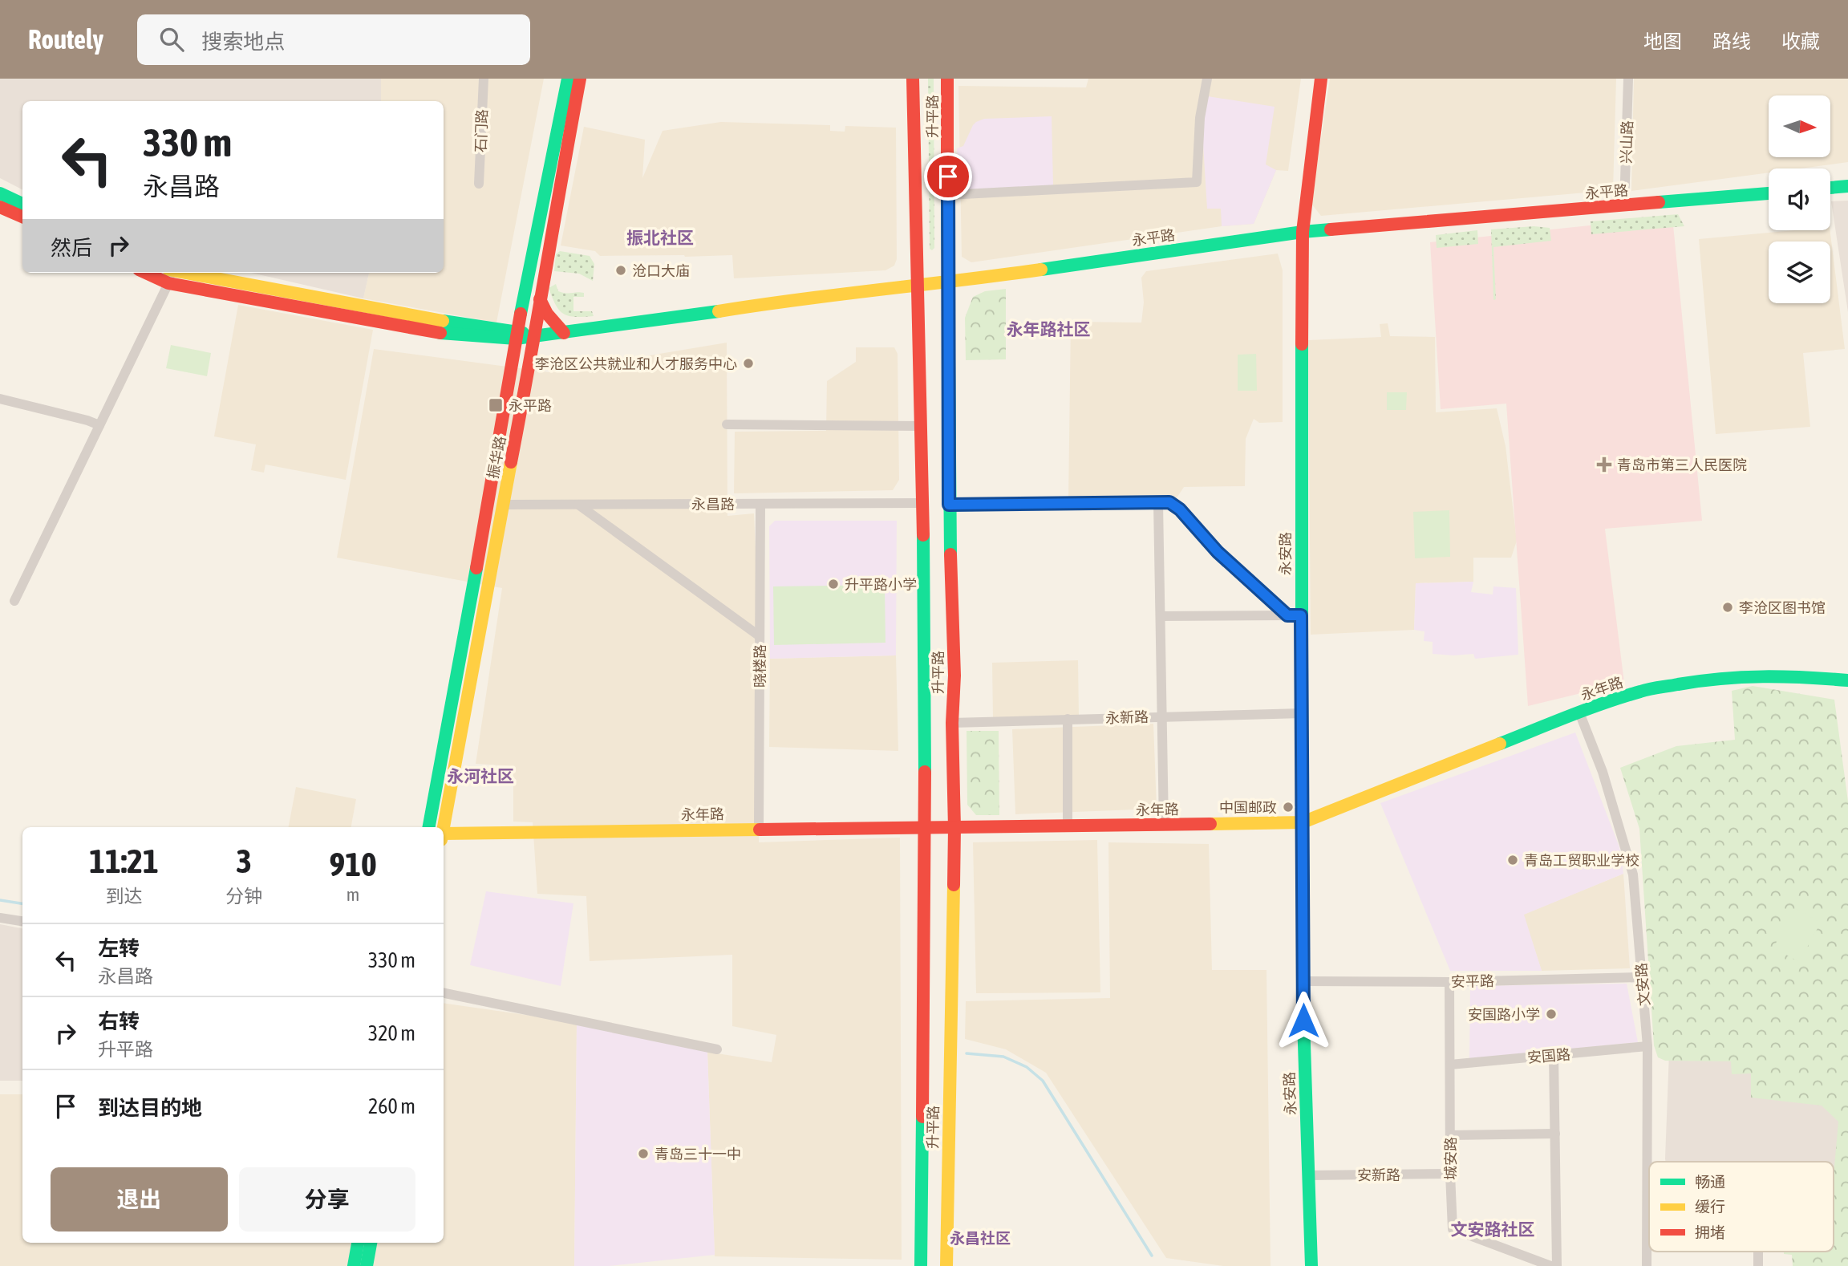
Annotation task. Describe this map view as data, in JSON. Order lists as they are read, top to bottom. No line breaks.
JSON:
{"streets":{"main road":["升平路","永平路","振华路","永安路","永年路"],"street":["石门路","兴山路","永昌路","晓楼路","永新路","安平路","文安路","安国路","城安路","安新路"]},"crossings":[["升平路","永平路"],["升平路","永昌路"],["升平路","永年路"],["升平路","永新路"],["兴山路","永平路"],["永平路","振华路"],["永平路","永安路"],["振华路","永昌路"],["永昌路","晓楼路"],["永安路","永年路"],["永安路","永新路"],["永安路","安平路"],["永安路","安新路"],["晓楼路","永年路"],["永年路","文安路"],["安平路","文安路"],["安平路","城安路"],["文安路","安国路"],["安国路","城安路"],["城安路","安新路"]],"districts":["振北社区","永年路社区","永河社区","文安路社区","永昌社区"],"places":{"other":["沧口大庙","李沧区公共就业和人才服务中心","升平路小学","李沧区图书馆","中国邮政","青岛工贸职业学校","安国路小学","青岛三十一中"],"transit":["永平路"],"health":["青岛市第三人民医院"]},"legend":["畅通","缓行","拥堵"],"north":"right","page":{"header":"Routely","search":"搜索地点","nav":["地图","路线","收藏"],"turn":["330 m","永昌路"],"then":"然后","eta":["11:21","到达","3","分钟","910","m"],"list":[{"name":"左转","note":"永昌路","value":"330 m"},{"name":"右转","note":"升平路","value":"320 m"},{"name":"到达目的地","value":"260 m"}],"buttons":["退出","分享"]}}
